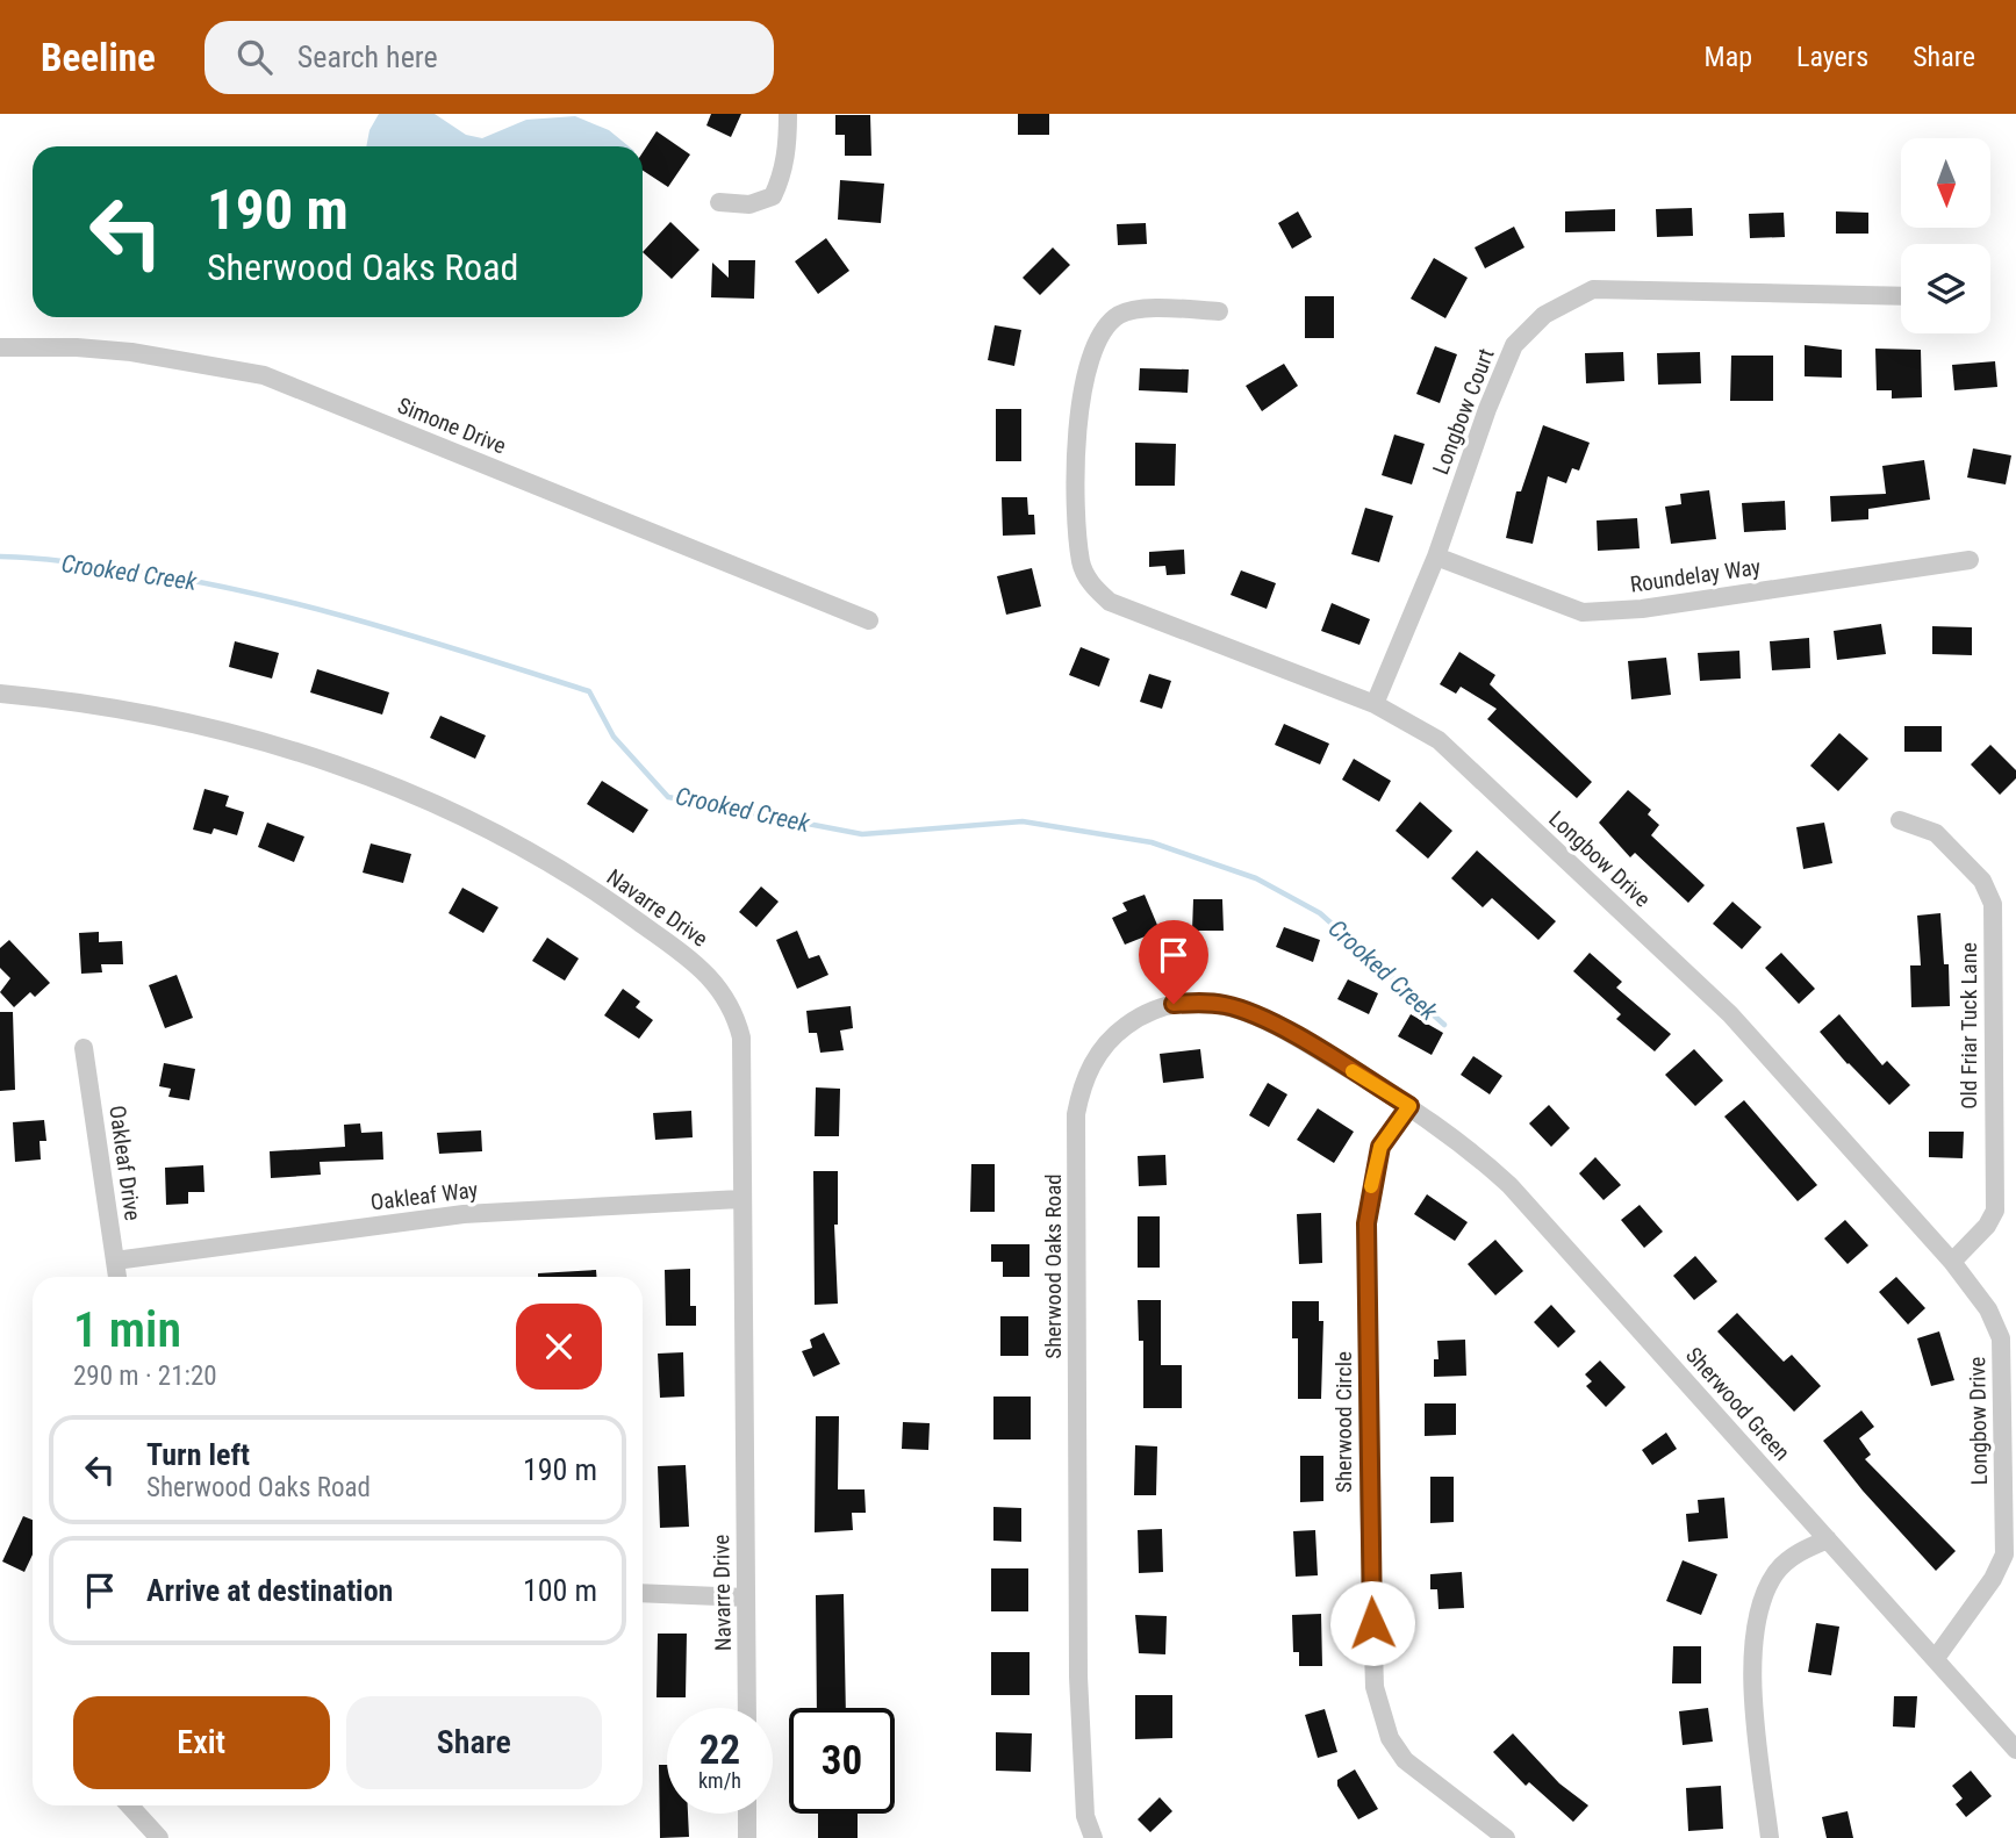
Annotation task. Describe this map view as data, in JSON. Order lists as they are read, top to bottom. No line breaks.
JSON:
{"streets":{"street":["Longbow Court","Simone Drive","Roundelay Way","Longbow Drive","Navarre Drive","Old Friar Tuck Lane","Oakleaf Drive","Oakleaf Way","Sherwood Oaks Road","Sherwood Green","Sherwood Circle"]},"crossings":[["Longbow Court","Roundelay Way"],["Longbow Court","Longbow Drive"],["Longbow Drive","Old Friar Tuck Lane"],["Longbow Drive","Sherwood Green"],["Navarre Drive","Oakleaf Way"],["Oakleaf Drive","Oakleaf Way"],["Sherwood Oaks Road","Sherwood Green"],["Sherwood Oaks Road","Sherwood Circle"],["Sherwood Green","Sherwood Circle"]],"water":["Crooked Creek"],"north":"bottom","page":{"header":"Beeline","search":"Search here","nav":["Map","Layers","Share"],"turn":["190 m","Sherwood Oaks Road"],"heading":["1 min","290 m · 21:20"],"list":[{"name":"Turn left","note":"Sherwood Oaks Road","value":"190 m"},{"name":"Arrive at destination","value":"100 m"}],"buttons":["Exit","Share"],"speed":"22 km/h","limit":"30"}}
